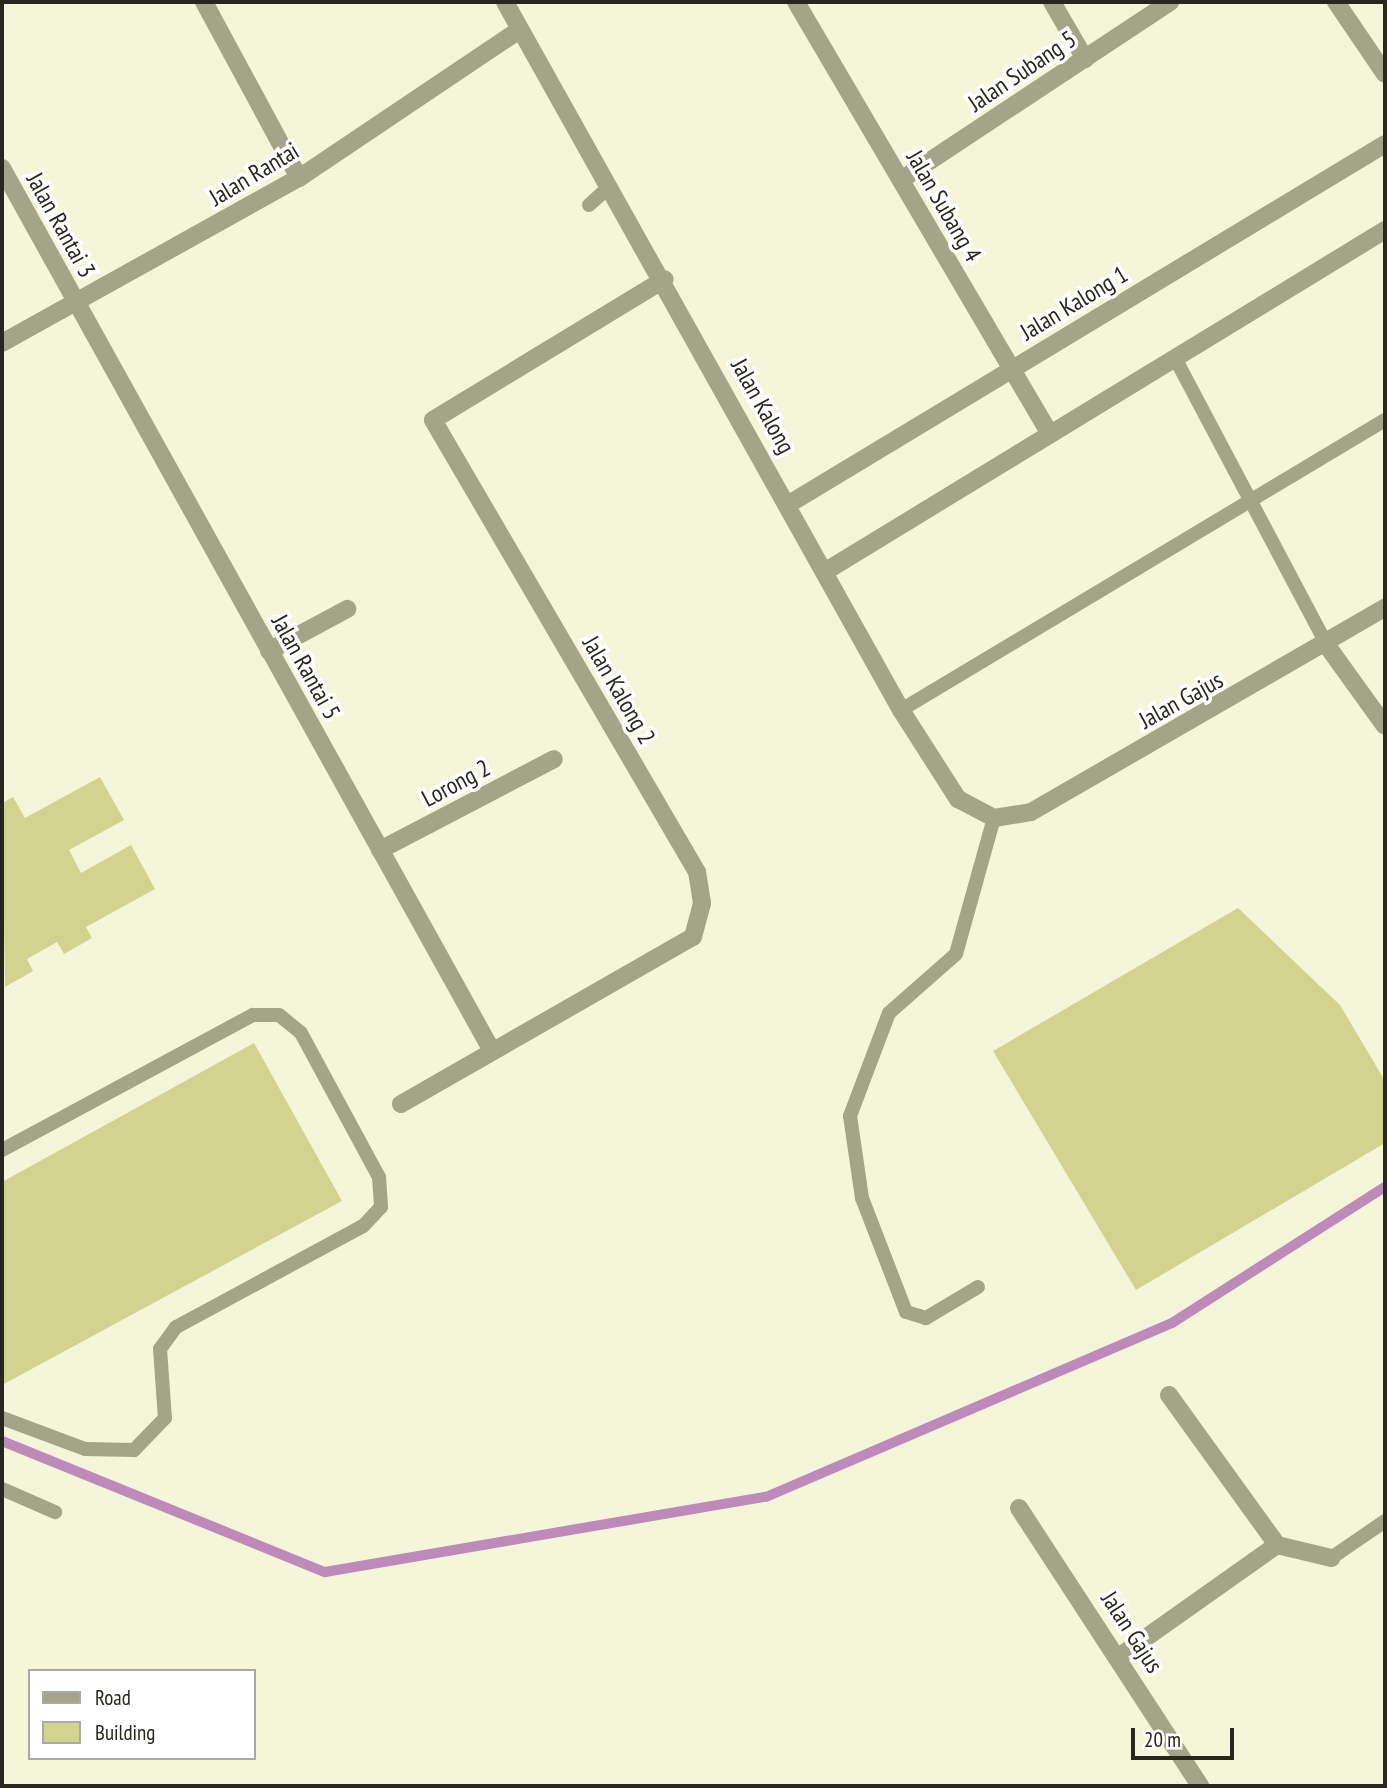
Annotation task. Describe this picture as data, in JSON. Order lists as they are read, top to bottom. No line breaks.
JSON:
{"streets":{"street":["Jalan Subang 5","Jalan Rantai","Jalan Subang 4","Jalan Rantai 3","Jalan Kalong 1","Jalan Kalong","Jalan Rantai 5","Jalan Kalong 2","Jalan Gajus","Lorong 2"]},"crossings":[["Jalan Subang 5","Jalan Subang 4"],["Jalan Rantai","Jalan Rantai 3"],["Jalan Rantai","Jalan Kalong"],["Jalan Rantai","Jalan Rantai 5"],["Jalan Subang 4","Jalan Kalong 1"],["Jalan Rantai 3","Jalan Rantai 5"],["Jalan Kalong 1","Jalan Kalong"],["Jalan Kalong","Jalan Kalong 2"],["Jalan Kalong","Jalan Gajus"],["Jalan Rantai 5","Jalan Kalong 2"],["Jalan Rantai 5","Lorong 2"]],"legend":["Road","Building"],"scale_bar":"20 m"}
